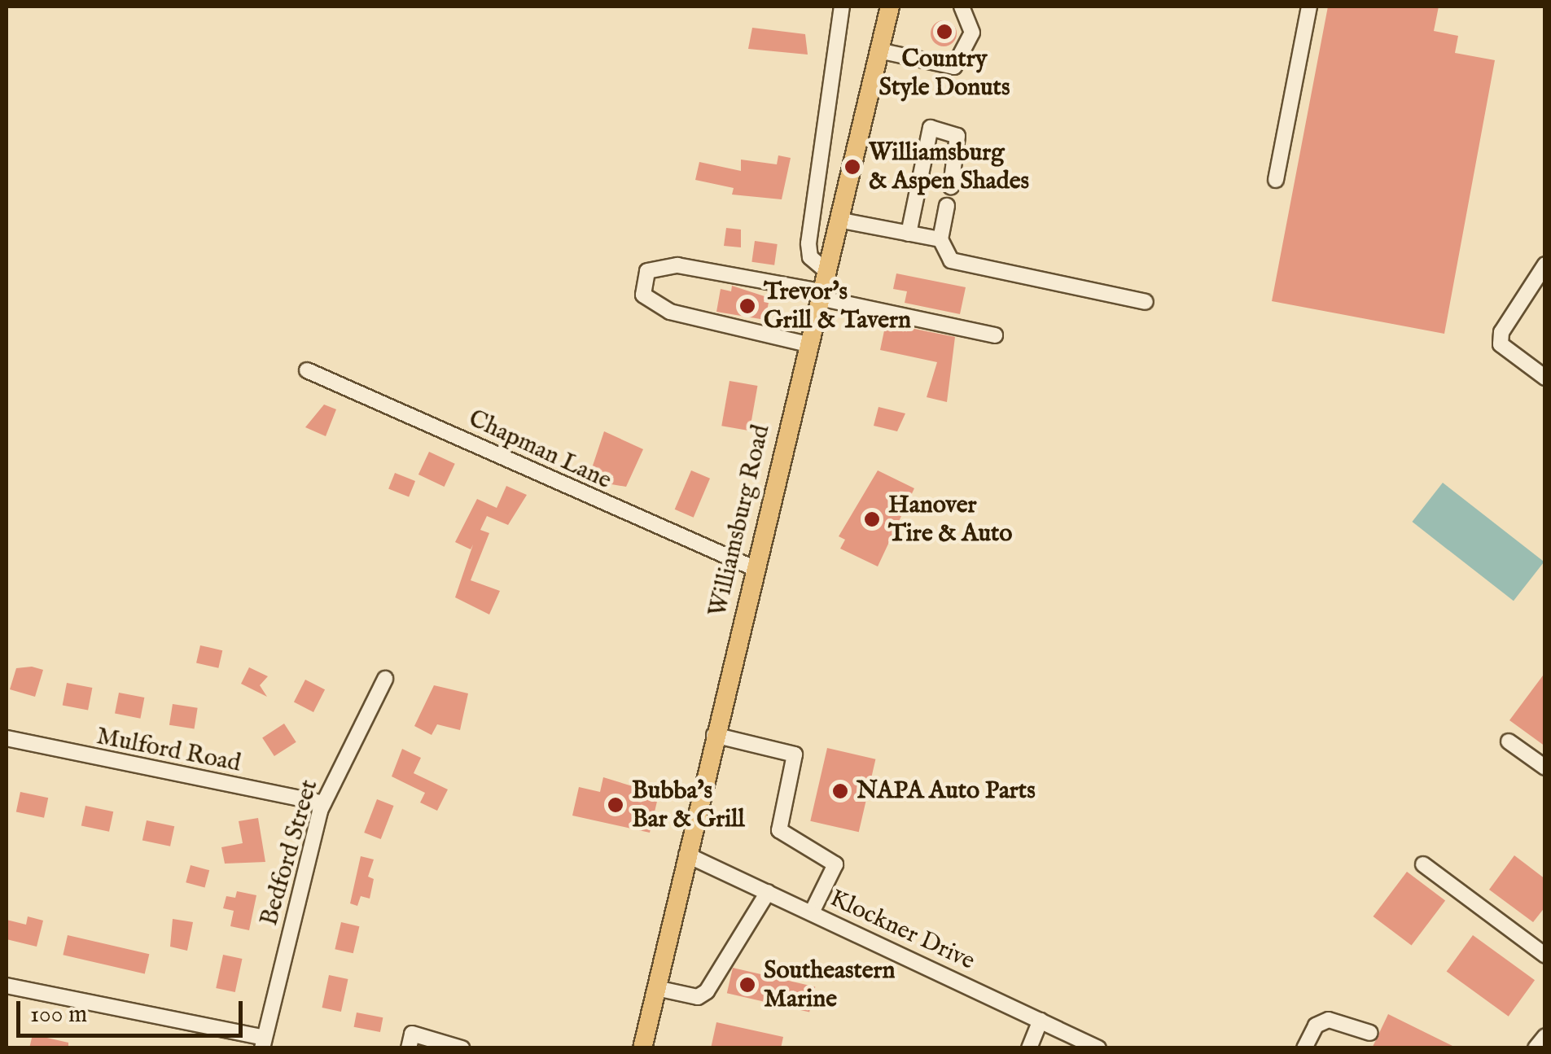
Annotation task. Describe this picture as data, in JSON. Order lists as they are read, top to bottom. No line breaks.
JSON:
{"streets":{"main road":["Williamsburg Road"],"street":["Chapman Lane","Mulford Road","Bedford Street","Klockner Drive"]},"crossings":[["Chapman Lane","Williamsburg Road"],["Williamsburg Road","Klockner Drive"],["Mulford Road","Bedford Street"]],"places":["Country Style Donuts","Williamsburg & Aspen Shades","Trevor's Grill & Tavern","Hanover Tire & Auto","NAPA Auto Parts","Bubba's Bar & Grill","Southeastern Marine"],"scale_bar":"100 m"}
